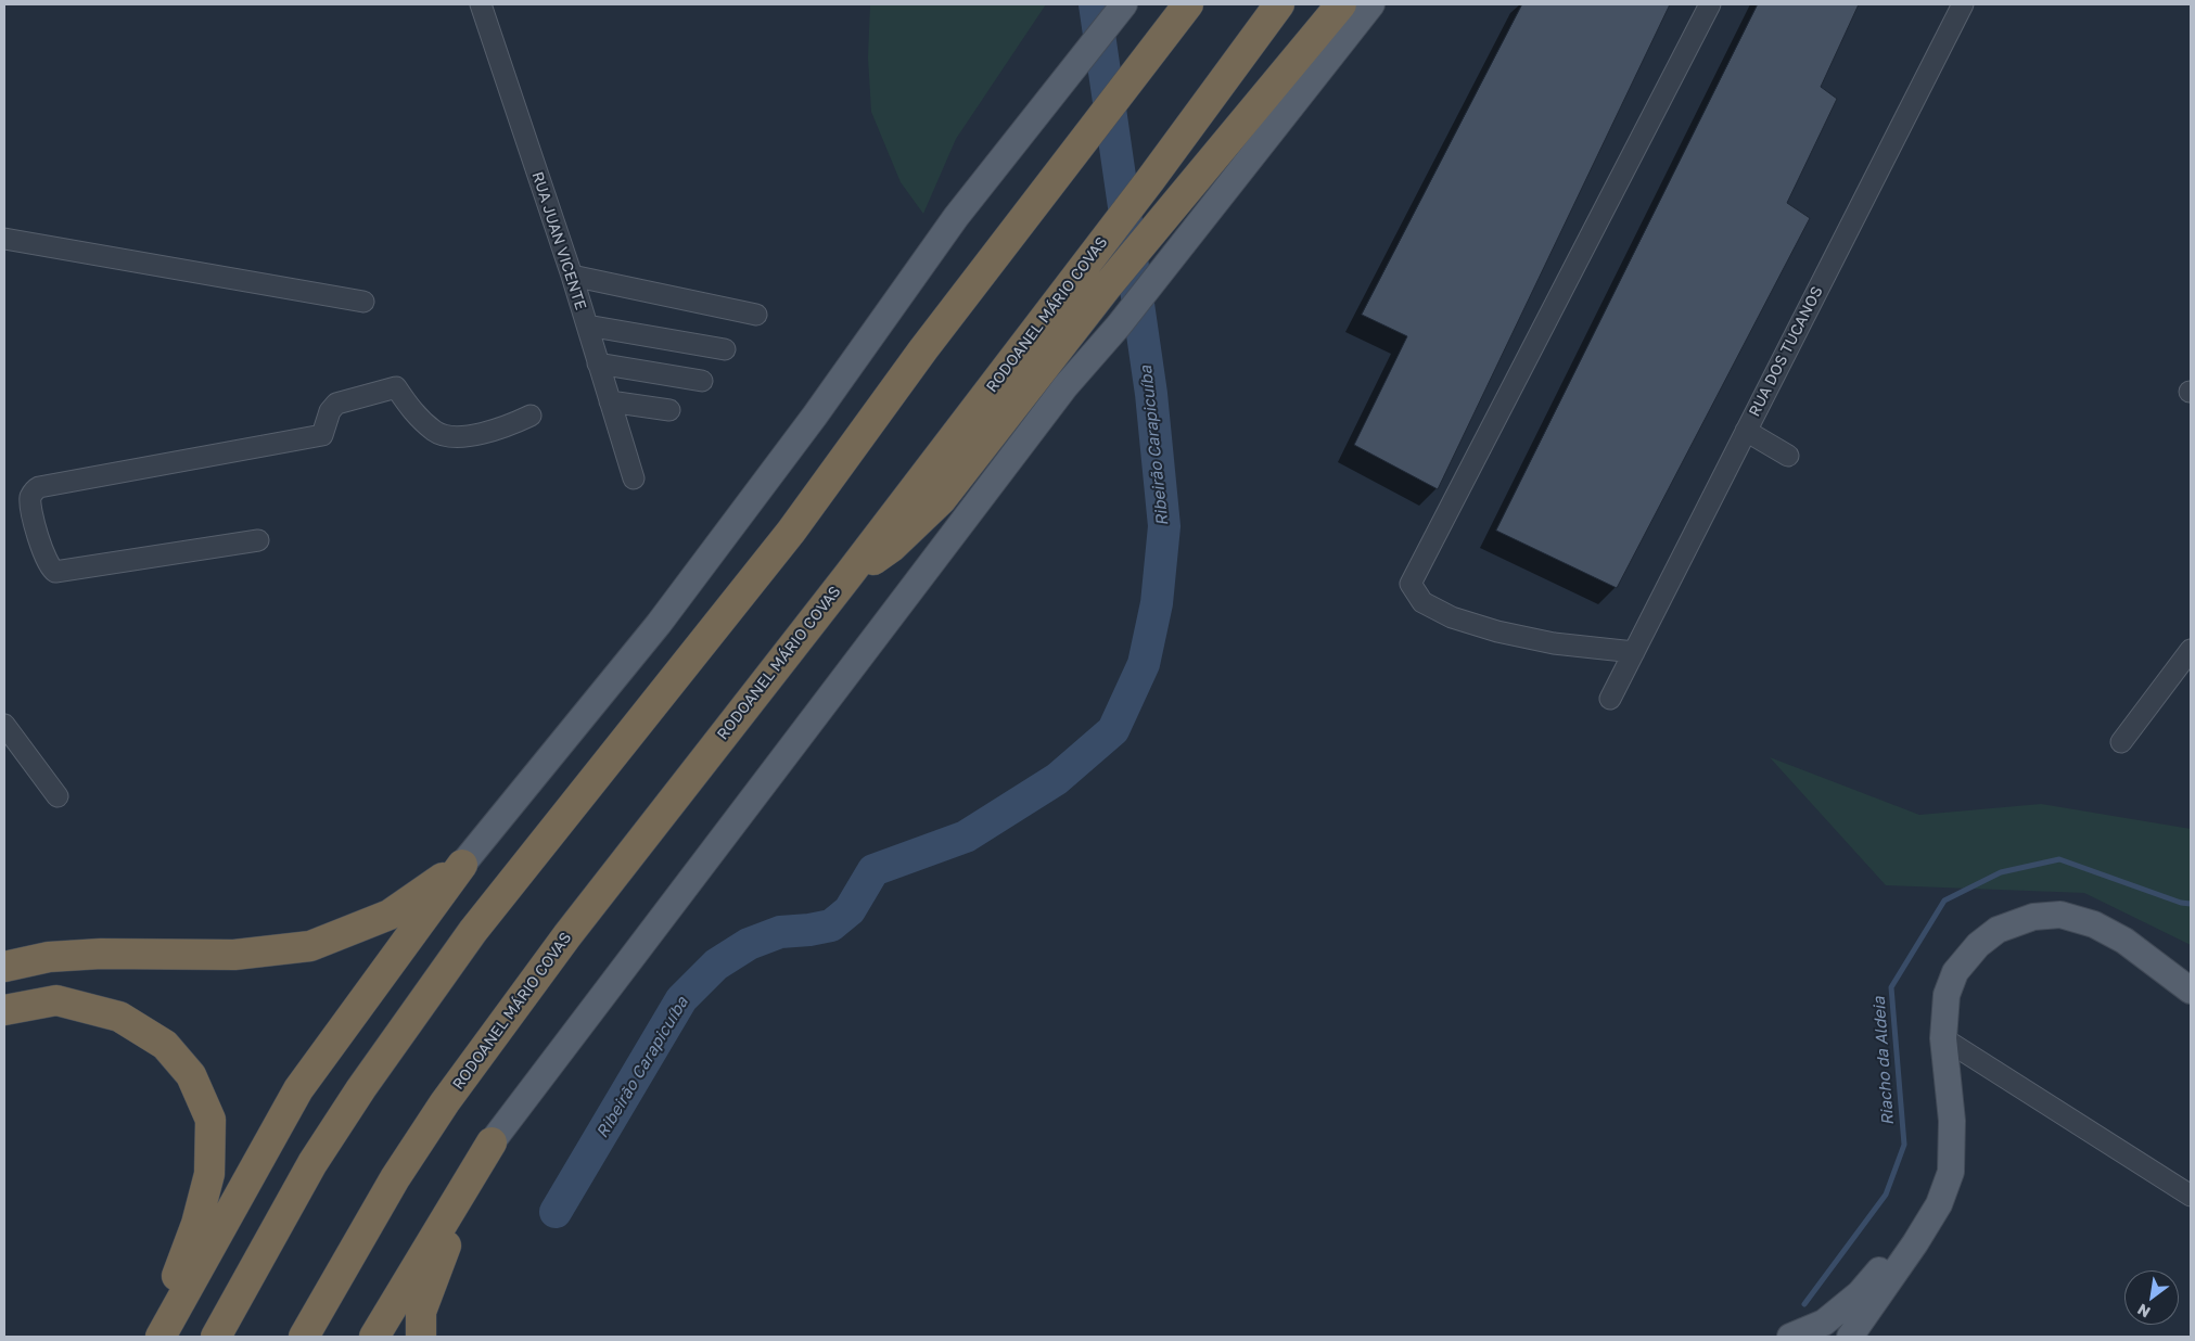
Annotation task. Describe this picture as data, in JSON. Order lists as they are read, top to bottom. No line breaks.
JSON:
{"streets":{"highway":["RODOANEL MÁRIO COVAS"],"street":["RUA JUAN VICENTE","RUA DOS TUCANOS"]},"water":["Ribeirão Carapicuíba","Riacho da Aldeia"],"north":"bottom left"}
